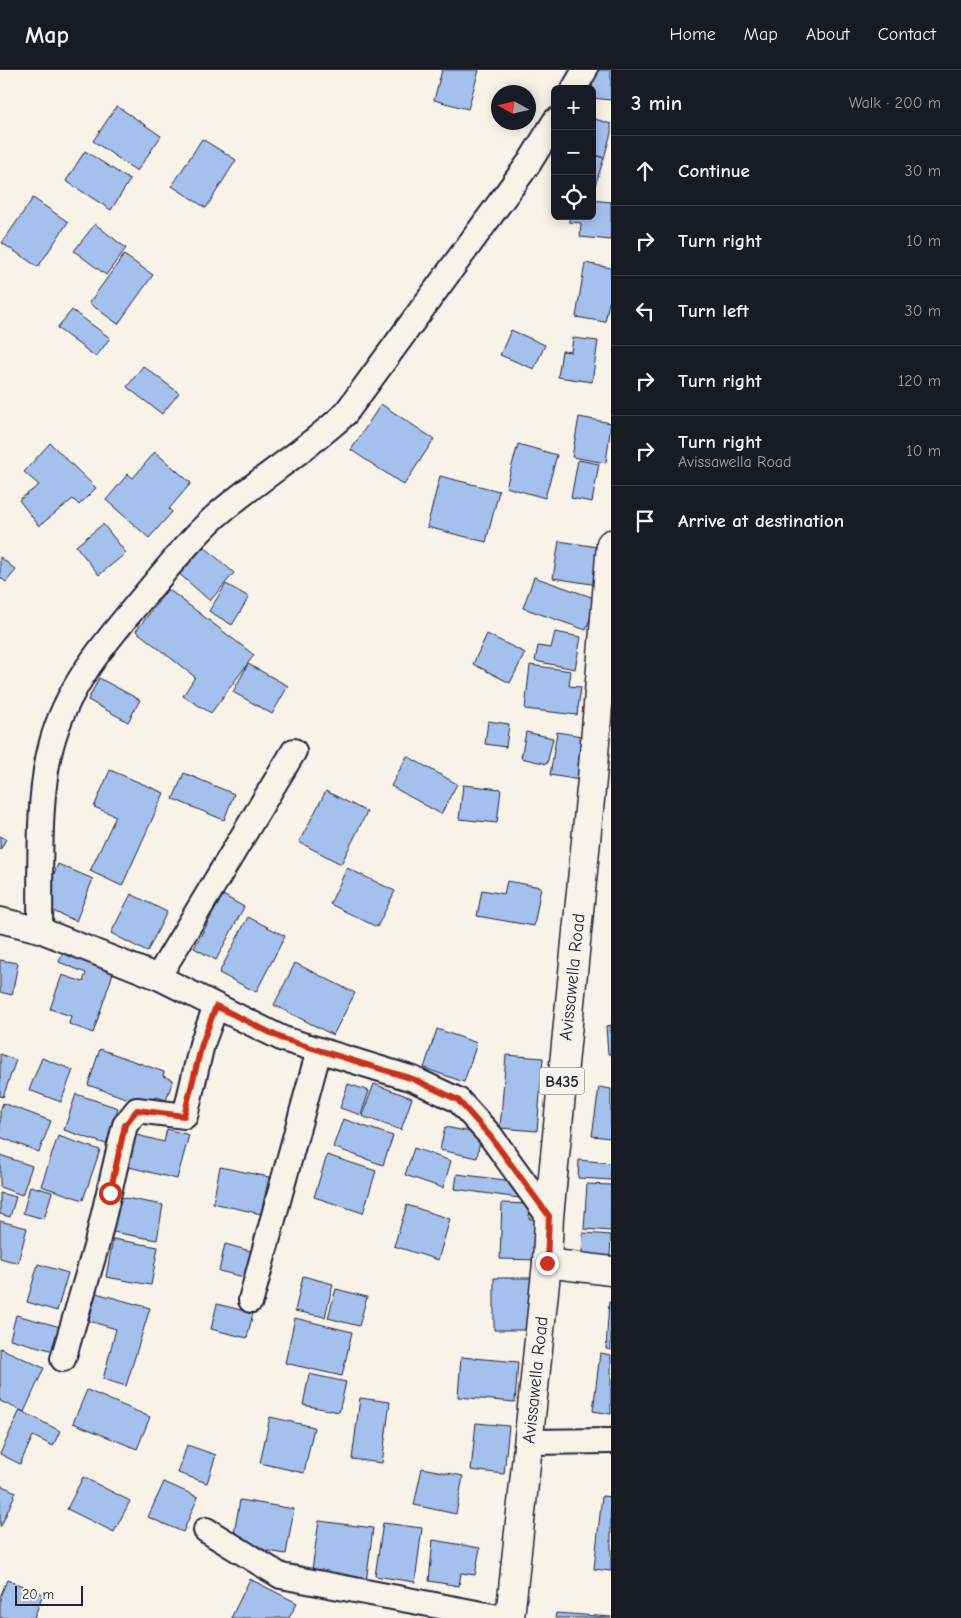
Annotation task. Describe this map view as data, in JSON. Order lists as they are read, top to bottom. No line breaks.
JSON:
{"streets":{"main road":["Avissawella Road","B435"]},"scale_bar":"20 m","north":"left","page":{"header":"Map","nav":["Home","Map","About","Contact"],"heading":["3 min","Walk · 200 m"],"map_buttons":["+","−"],"list":[["Continue","30 m"],["Turn right","10 m"],["Turn left","30 m"],["Turn right","120 m"],["Turn right","Avissawella Road","10 m"],"Arrive at destination"],"scale":"20 m"}}
